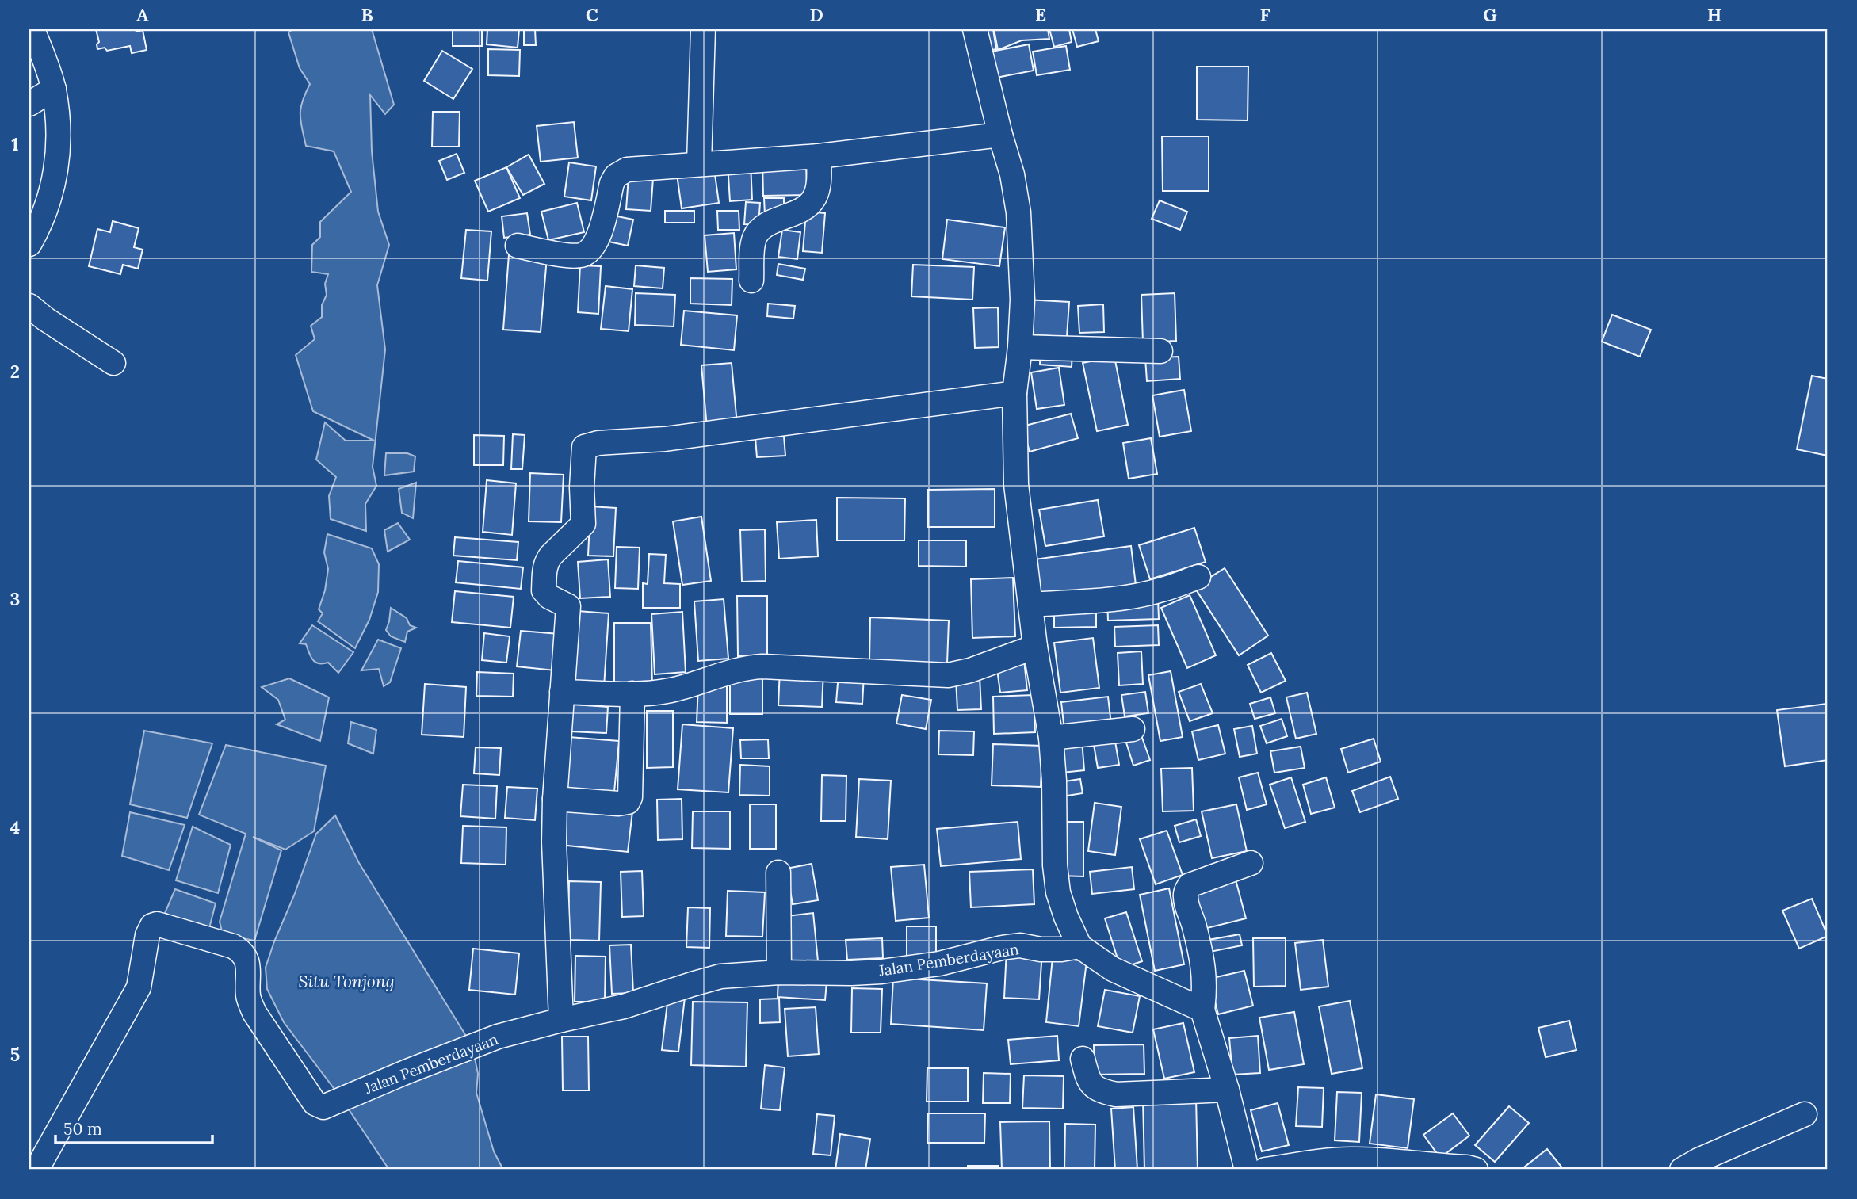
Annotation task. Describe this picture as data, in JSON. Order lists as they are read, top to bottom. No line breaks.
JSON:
{"streets":{"street":["Jalan Pemberdayaan"]},"water":["Situ Tonjong"],"scale_bar":"50 m","grid":{"columns":["A","B","C","D","E","F","G","H"],"rows":["1","2","3","4","5"]}}
